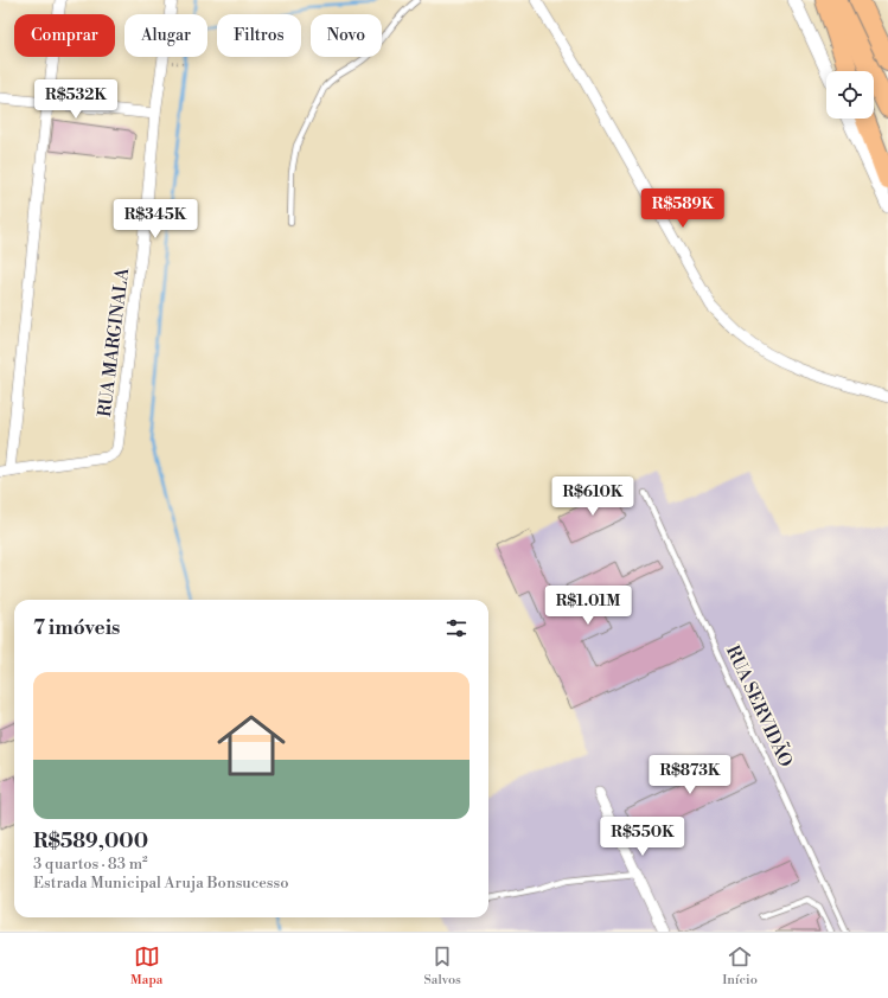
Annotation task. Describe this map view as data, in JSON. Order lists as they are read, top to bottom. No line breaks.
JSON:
{"streets":{"street":["RUA MARGINALA"],"lane":["RUA SERVIDÃO"]},"page":{"chip":["Comprar","Alugar","Filtros","Novo"],"price":["R$532K","R$589K","R$345K","R$610K","R$1.01M","R$873K","R$550K"],"heading":"7 imóveis","list":[{"name":"R$589,000","note":"3 quartos · 83 m² · Estrada Municipal Aruja Bonsucesso"}],"tabs":["Mapa","Salvos","Início"]}}
